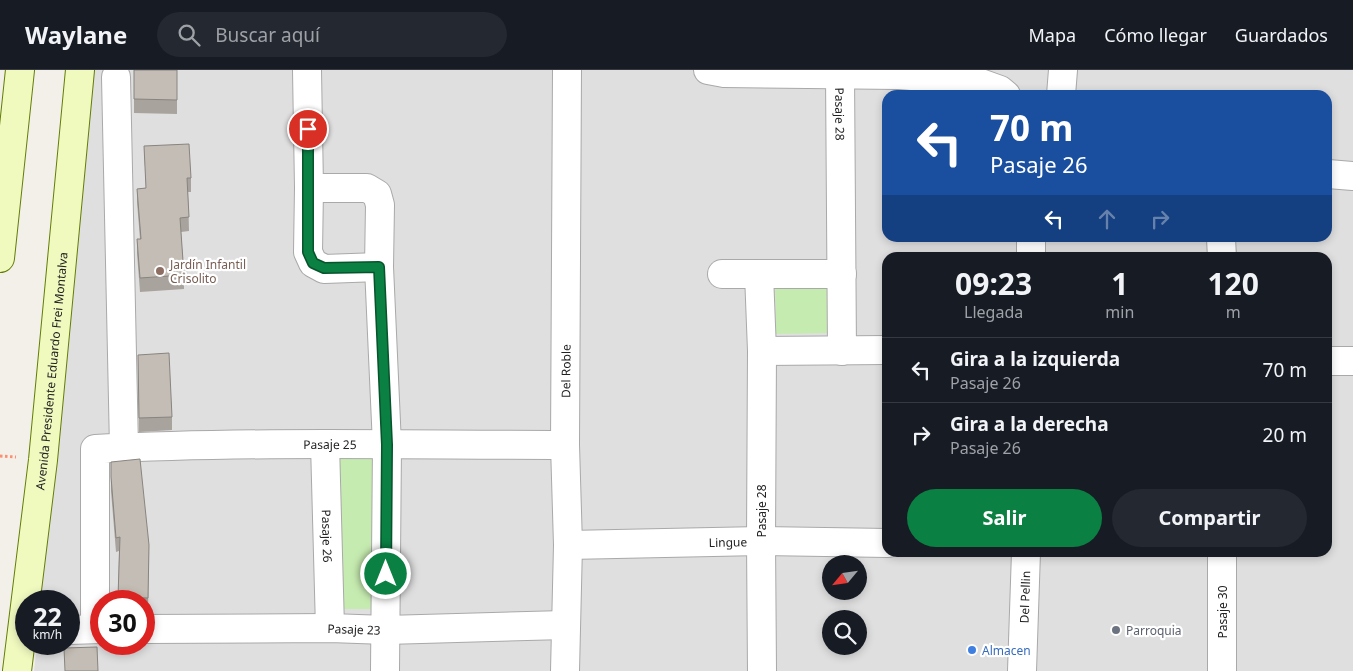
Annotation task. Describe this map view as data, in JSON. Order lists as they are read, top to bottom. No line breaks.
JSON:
{"streets":{"main road":["Avenida Presidente Eduardo Frei Montalva"],"street":["Pasaje 28","Del Roble","Pasaje 25","Pasaje 26","Lingue","Del Pellin","Pasaje 30","Pasaje 23"]},"crossings":[["Pasaje 28","Lingue"],["Del Roble","Pasaje 25"],["Del Roble","Lingue"],["Del Roble","Pasaje 23"],["Pasaje 25","Pasaje 26"],["Pasaje 26","Pasaje 23"]],"places":["Jardín Infantil Crisolito","Parroquia","Almacen"],"north":"bottom left","page":{"header":"Waylane","search":"Buscar aquí","nav":["Mapa","Cómo llegar","Guardados"],"turn":["70 m","Pasaje 26"],"eta":["09:23","Llegada","1","min","120","m"],"list":[{"name":"Gira a la izquierda","note":"Pasaje 26","value":"70 m"},{"name":"Gira a la derecha","note":"Pasaje 26","value":"20 m"}],"buttons":["Salir","Compartir"],"speed":"22 km/h","limit":"30"}}
